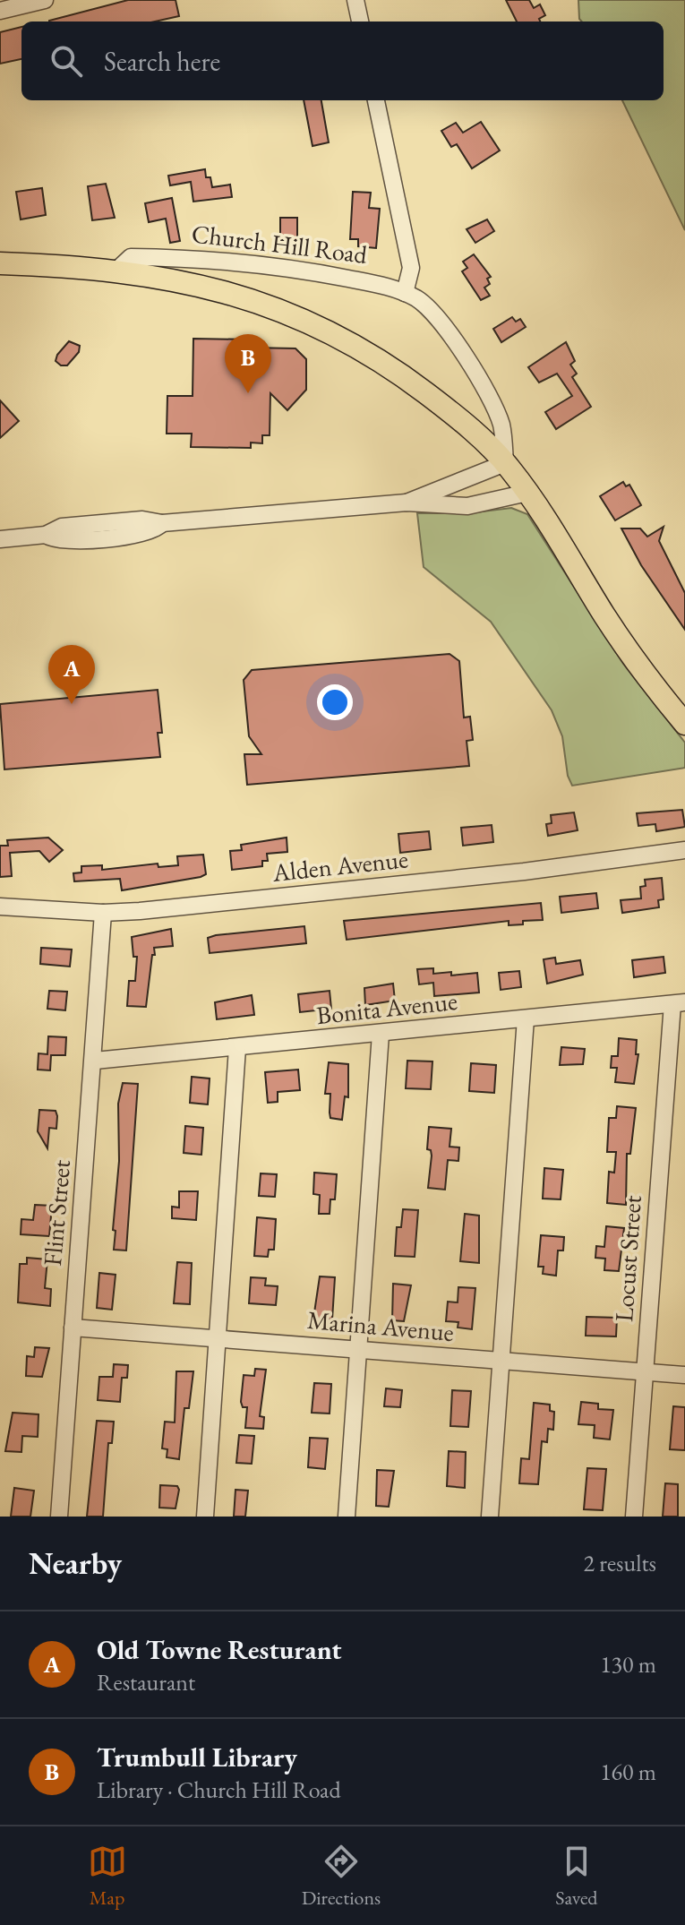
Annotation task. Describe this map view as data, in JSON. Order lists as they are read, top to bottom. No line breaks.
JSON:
{"streets":{"main road":["Church Hill Road"],"street":["Alden Avenue","Bonita Avenue","Flint Street","Locust Street","Marina Avenue"]},"crossings":[["Alden Avenue","Flint Street"],["Bonita Avenue","Flint Street"],["Bonita Avenue","Locust Street"],["Flint Street","Marina Avenue"],["Locust Street","Marina Avenue"]],"page":{"search":"Search here","pins":["B","A"],"heading":["Nearby","2 results"],"list":[{"mark":"A","name":"Old Towne Resturant","note":"Restaurant","value":"130 m"},{"mark":"B","name":"Trumbull Library","note":"Library · Church Hill Road","value":"160 m"}],"nav":["Map","Directions","Saved"]}}
